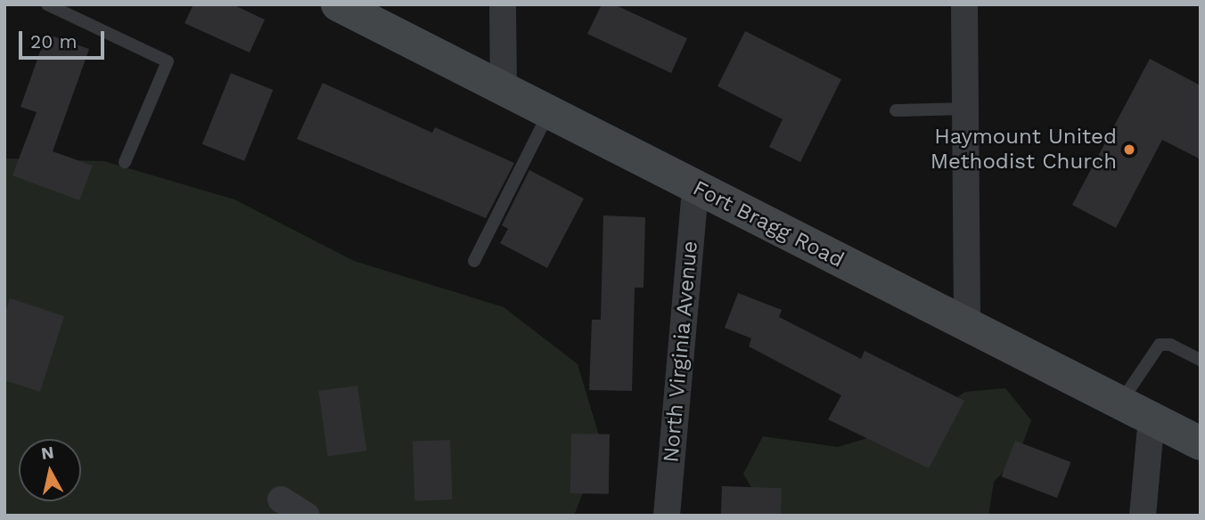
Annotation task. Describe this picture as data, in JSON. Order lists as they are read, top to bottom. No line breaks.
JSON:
{"streets":{"main road":["Fort Bragg Road"],"street":["North Virginia Avenue"]},"crossings":[["Fort Bragg Road","North Virginia Avenue"]],"places":["Haymount United Methodist Church"],"scale_bar":"20 m","north":"top"}
